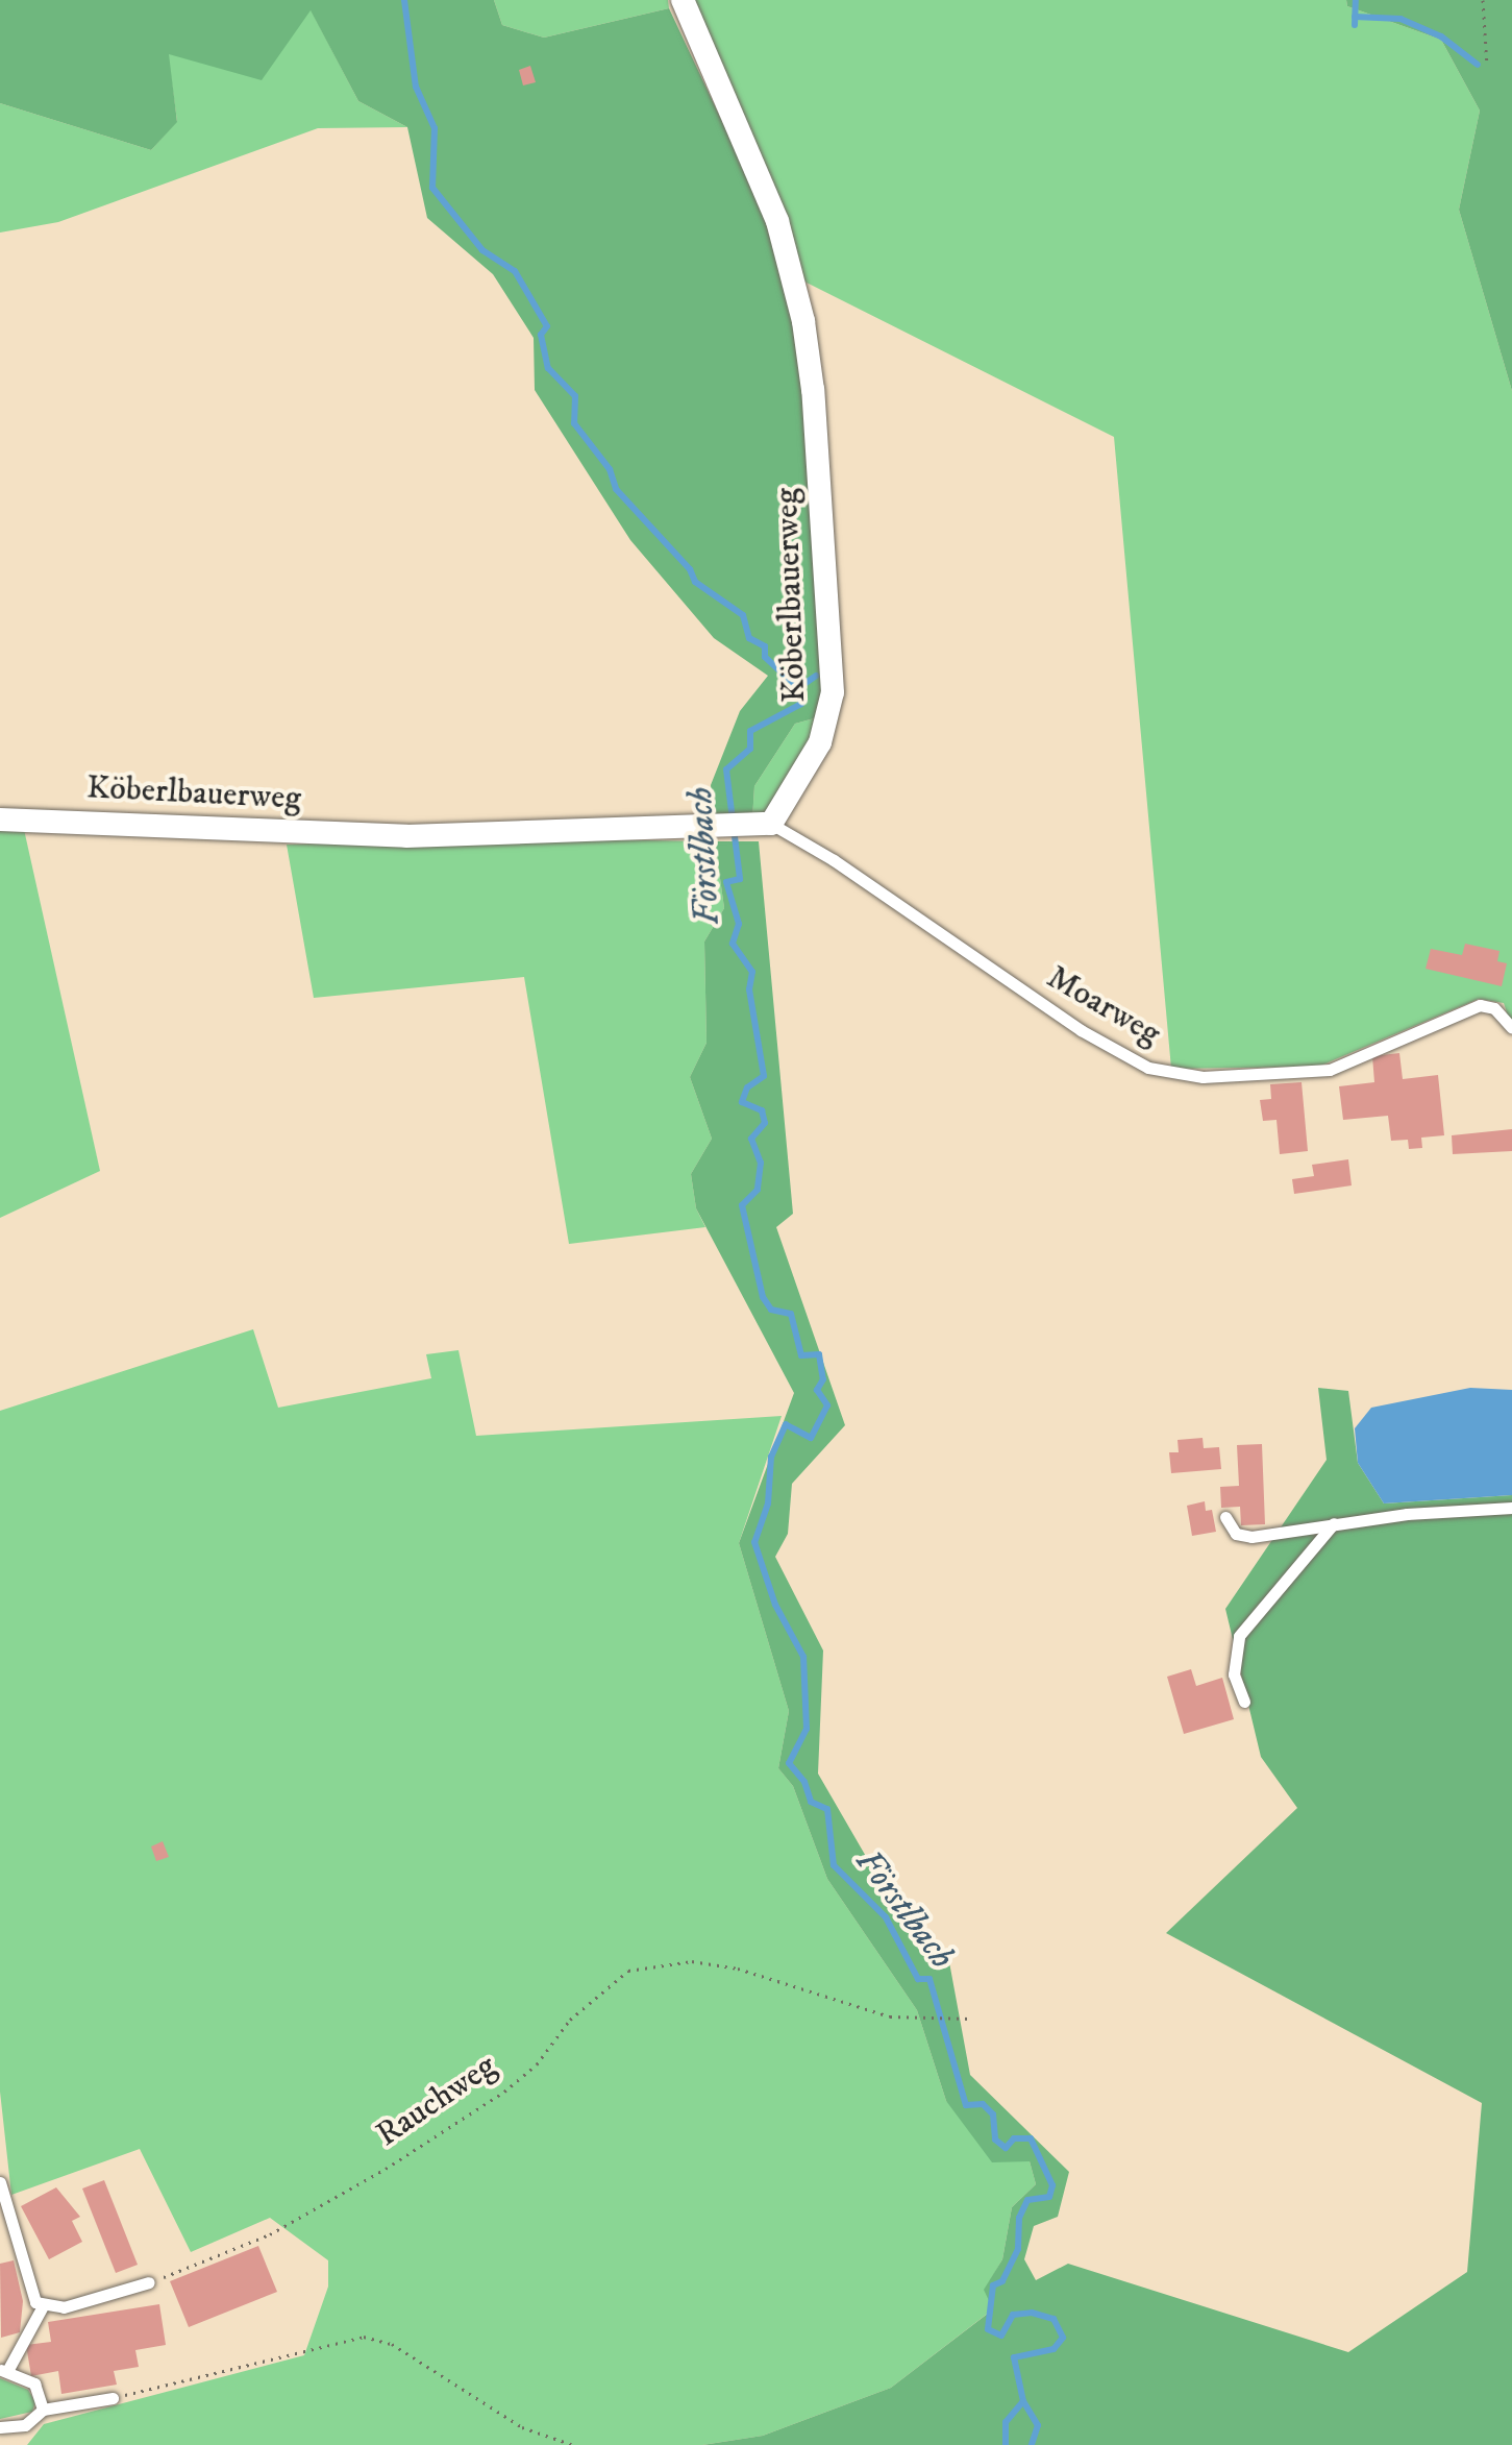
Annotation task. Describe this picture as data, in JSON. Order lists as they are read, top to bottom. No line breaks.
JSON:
{"streets":{"street":["Köberlbauerweg"],"lane":["Moarweg"],"path":["Rauchweg"]},"crossings":[["Köberlbauerweg","Moarweg"]],"water":["Förstlbach"]}
